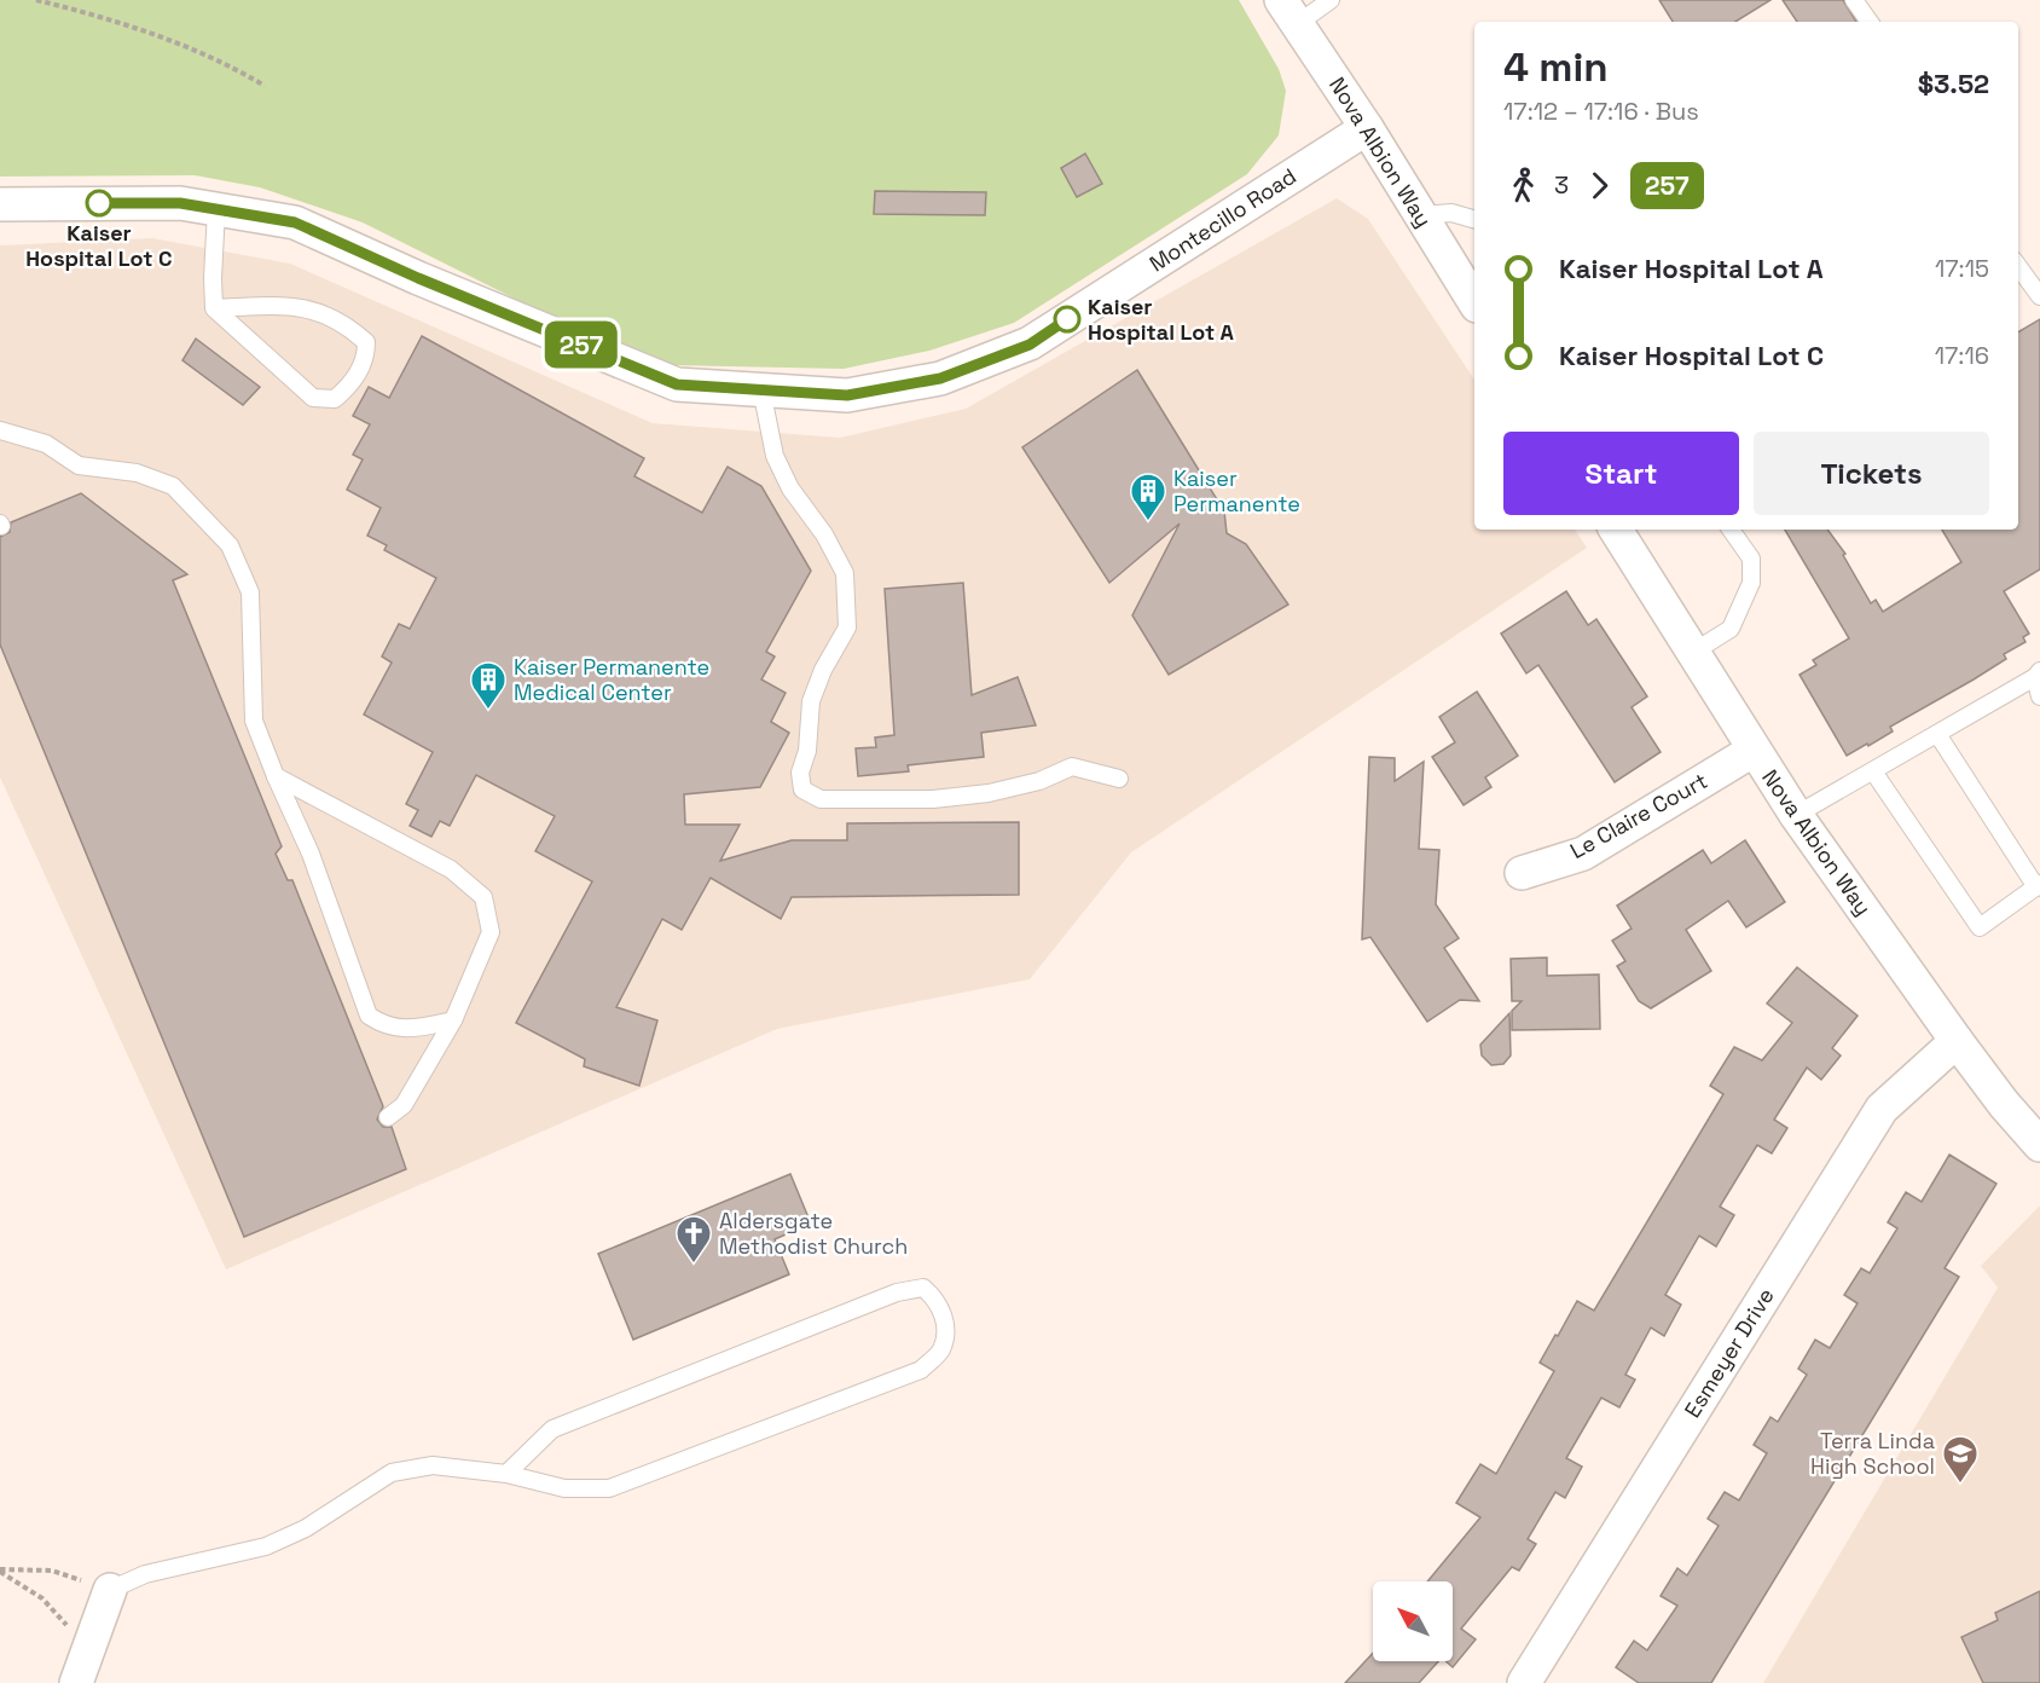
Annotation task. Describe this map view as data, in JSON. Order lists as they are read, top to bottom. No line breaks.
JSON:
{"streets":{"street":["Nova Albion Way","Montecillo Road","Le Claire Court","Esmeyer Drive"]},"crossings":[["Nova Albion Way","Montecillo Road"],["Nova Albion Way","Le Claire Court"],["Nova Albion Way","Esmeyer Drive"]],"places":{"other":["Kaiser Hospital Lot C","Kaiser Hospital Lot A"],"building":["Kaiser Permanente","Kaiser Permanente Medical Center"],"church":["Aldersgate Methodist Church"],"school or university":["Terra Linda High School"]},"lines":["bus line 257"],"north":"top left","page":{"on_map":"257","heading":["4 min","17:12 – 17:16 · Bus","$3.52"],"legs":["3","257"],"list":[{"name":"Kaiser Hospital Lot A","value":"17:15"},{"name":"Kaiser Hospital Lot C","value":"17:16"}],"buttons":["Start","Tickets"]}}
